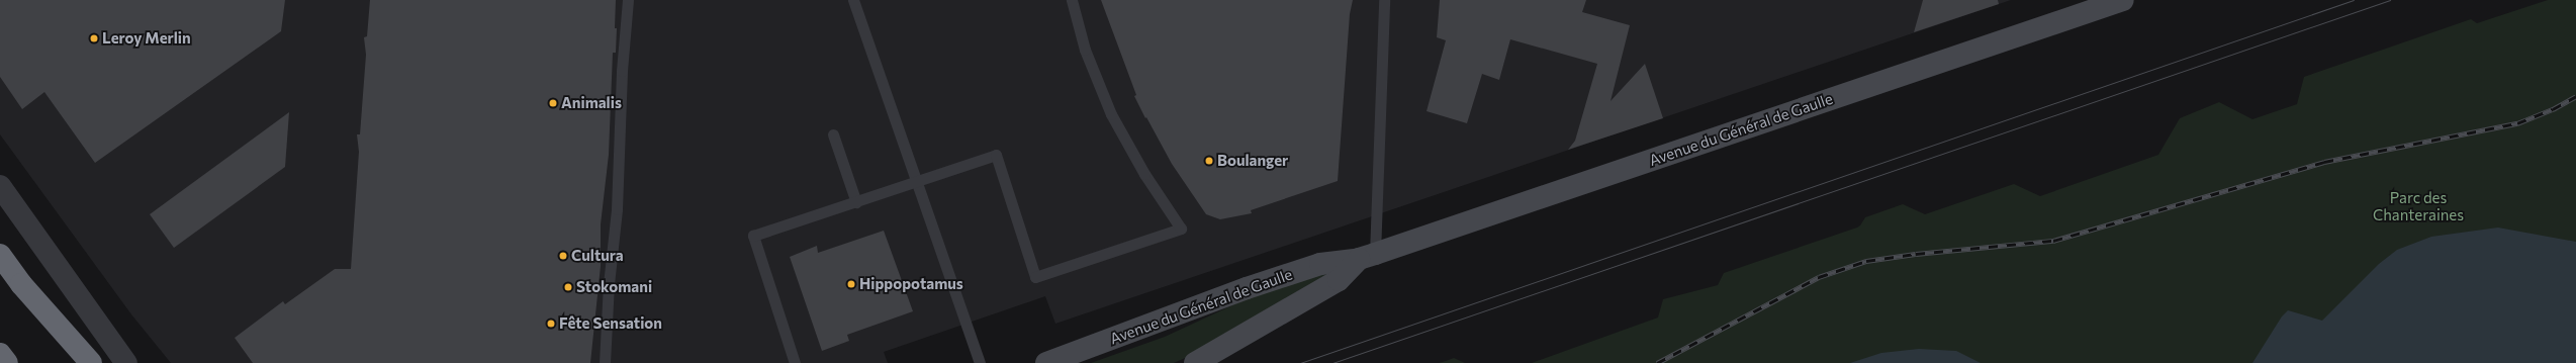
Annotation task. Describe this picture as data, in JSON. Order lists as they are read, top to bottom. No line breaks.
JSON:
{"streets":{"main road":["Avenue du Général de Gaulle"]},"parks":["Parc des Chanteraines"],"places":["Leroy Merlin","Animalis","Boulanger","Cultura","Hippopotamus","Stokomani","Fête Sensation"]}
